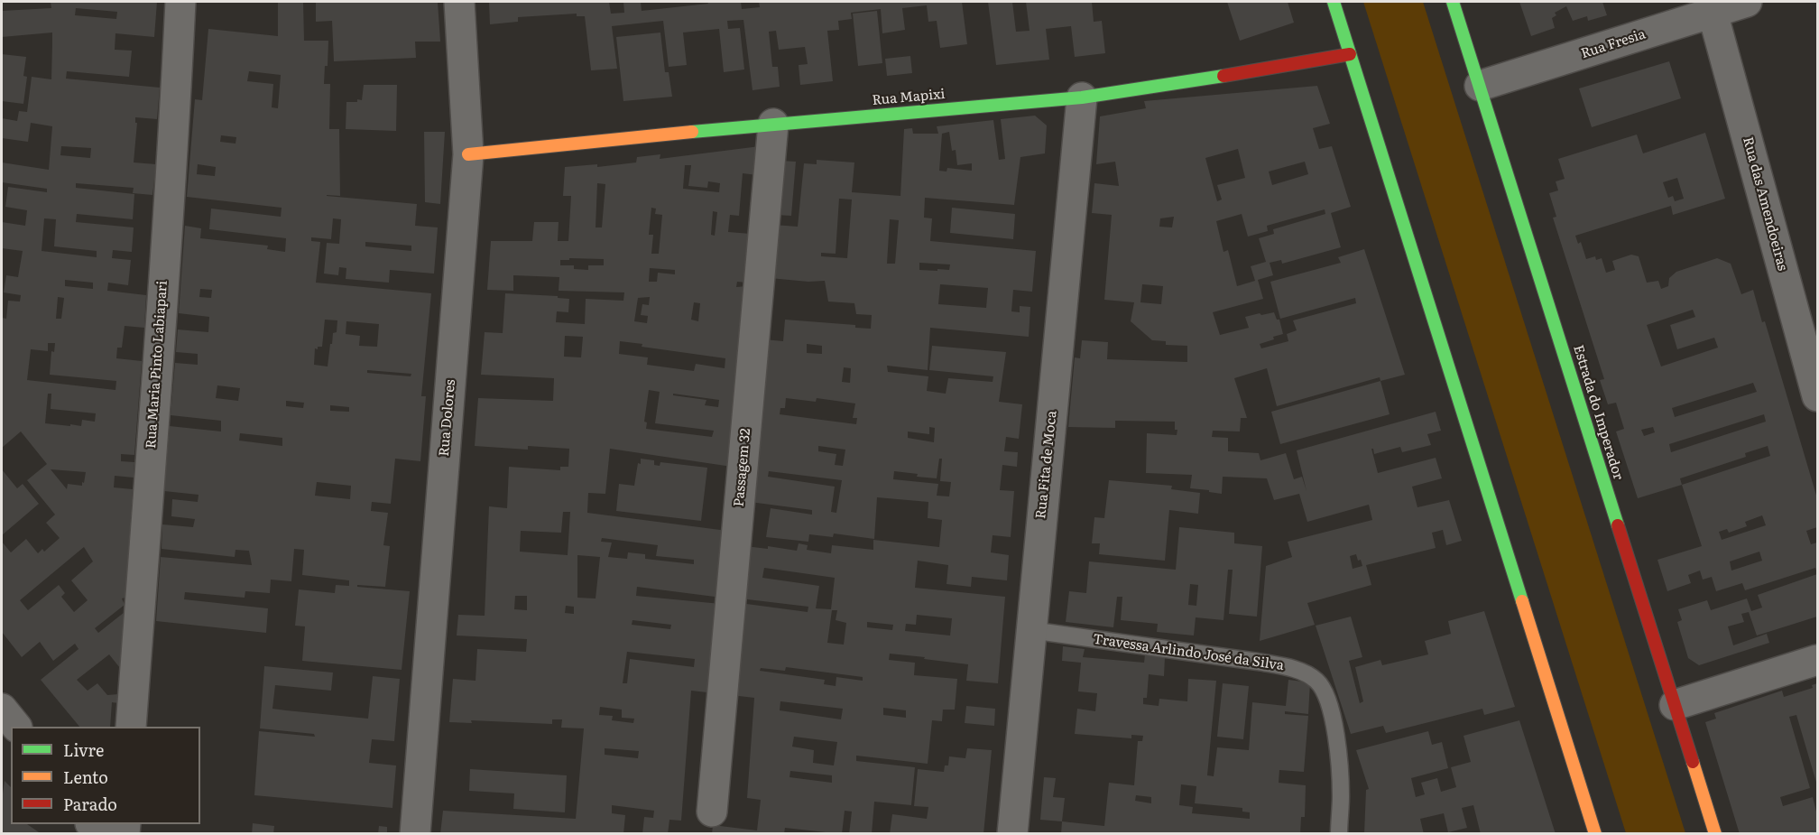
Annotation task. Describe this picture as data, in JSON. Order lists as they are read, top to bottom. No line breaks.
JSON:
{"streets":{"main road":["Rua Mapixi","Estrada do Imperador"],"street":["Rua Fresia","Rua das Amendoeiras","Rua Maria Pinto Labiapari","Rua Dolores","Rua Fita de Moca","Passagem 32"],"lane":["Travessa Arlindo José da Silva"]},"crossings":[["Rua Fresia","Rua das Amendoeiras"],["Rua Fresia","Estrada do Imperador"],["Rua Mapixi","Rua Dolores"],["Rua Mapixi","Rua Fita de Moca"],["Rua Mapixi","Passagem 32"],["Rua Fita de Moca","Travessa Arlindo José da Silva"]],"legend":["Livre","Lento","Parado"]}
